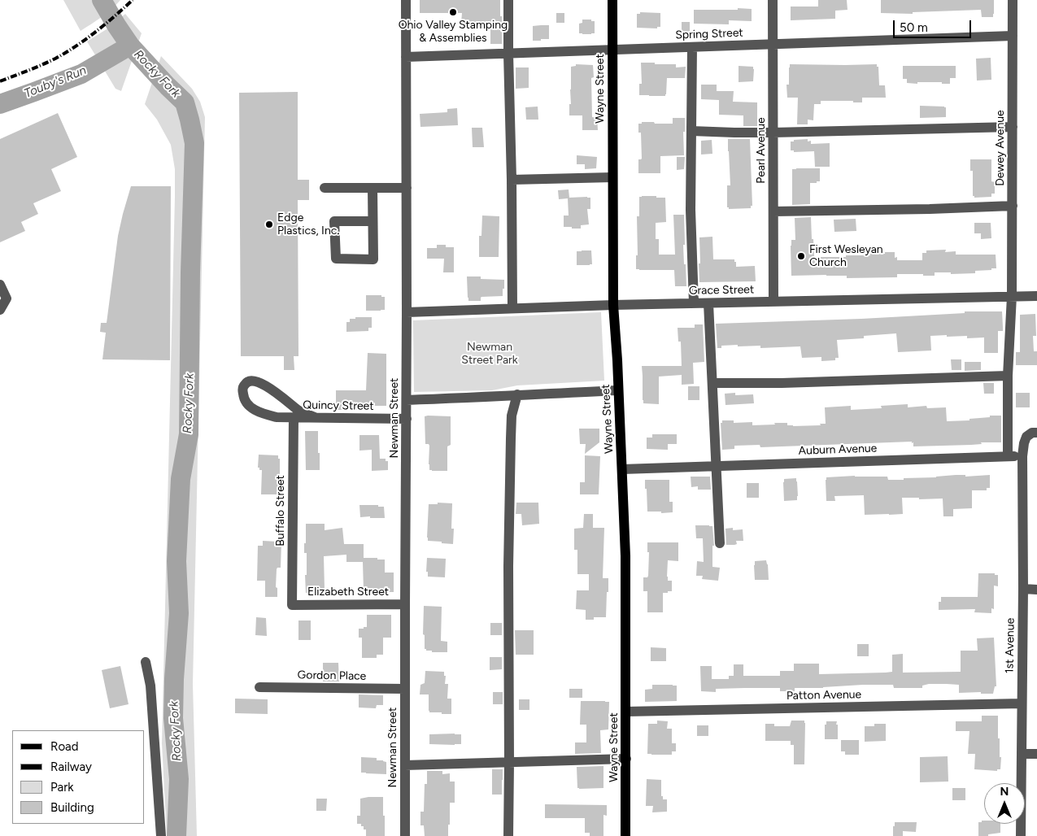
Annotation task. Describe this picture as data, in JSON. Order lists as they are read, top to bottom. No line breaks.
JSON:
{"streets":{"main road":["Wayne Street"],"street":["Spring Street","Dewey Avenue","Pearl Avenue","Grace Street","Quincy Street","Newman Street","Auburn Avenue","Buffalo Street","Elizabeth Street","1st Avenue","Gordon Place","Patton Avenue"]},"crossings":[["Spring Street","Wayne Street"],["Spring Street","Dewey Avenue"],["Spring Street","Pearl Avenue"],["Spring Street","Newman Street"],["Wayne Street","Grace Street"],["Wayne Street","Auburn Avenue"],["Wayne Street","Patton Avenue"],["Dewey Avenue","Grace Street"],["Dewey Avenue","Auburn Avenue"],["Pearl Avenue","Grace Street"],["Grace Street","Newman Street"],["Quincy Street","Newman Street"],["Quincy Street","Buffalo Street"],["Newman Street","Elizabeth Street"],["Newman Street","Gordon Place"],["Auburn Avenue","1st Avenue"],["Buffalo Street","Elizabeth Street"],["1st Avenue","Patton Avenue"]],"water":["Rocky Fork","Touby's Run"],"parks":["Newman Street Park"],"places":["Ohio Valley Stamping & Assemblies","Edge Plastics, Inc.","First Wesleyan Church"],"legend":["Road","Railway","Park","Building"],"scale_bar":"50 m","north":"top"}
